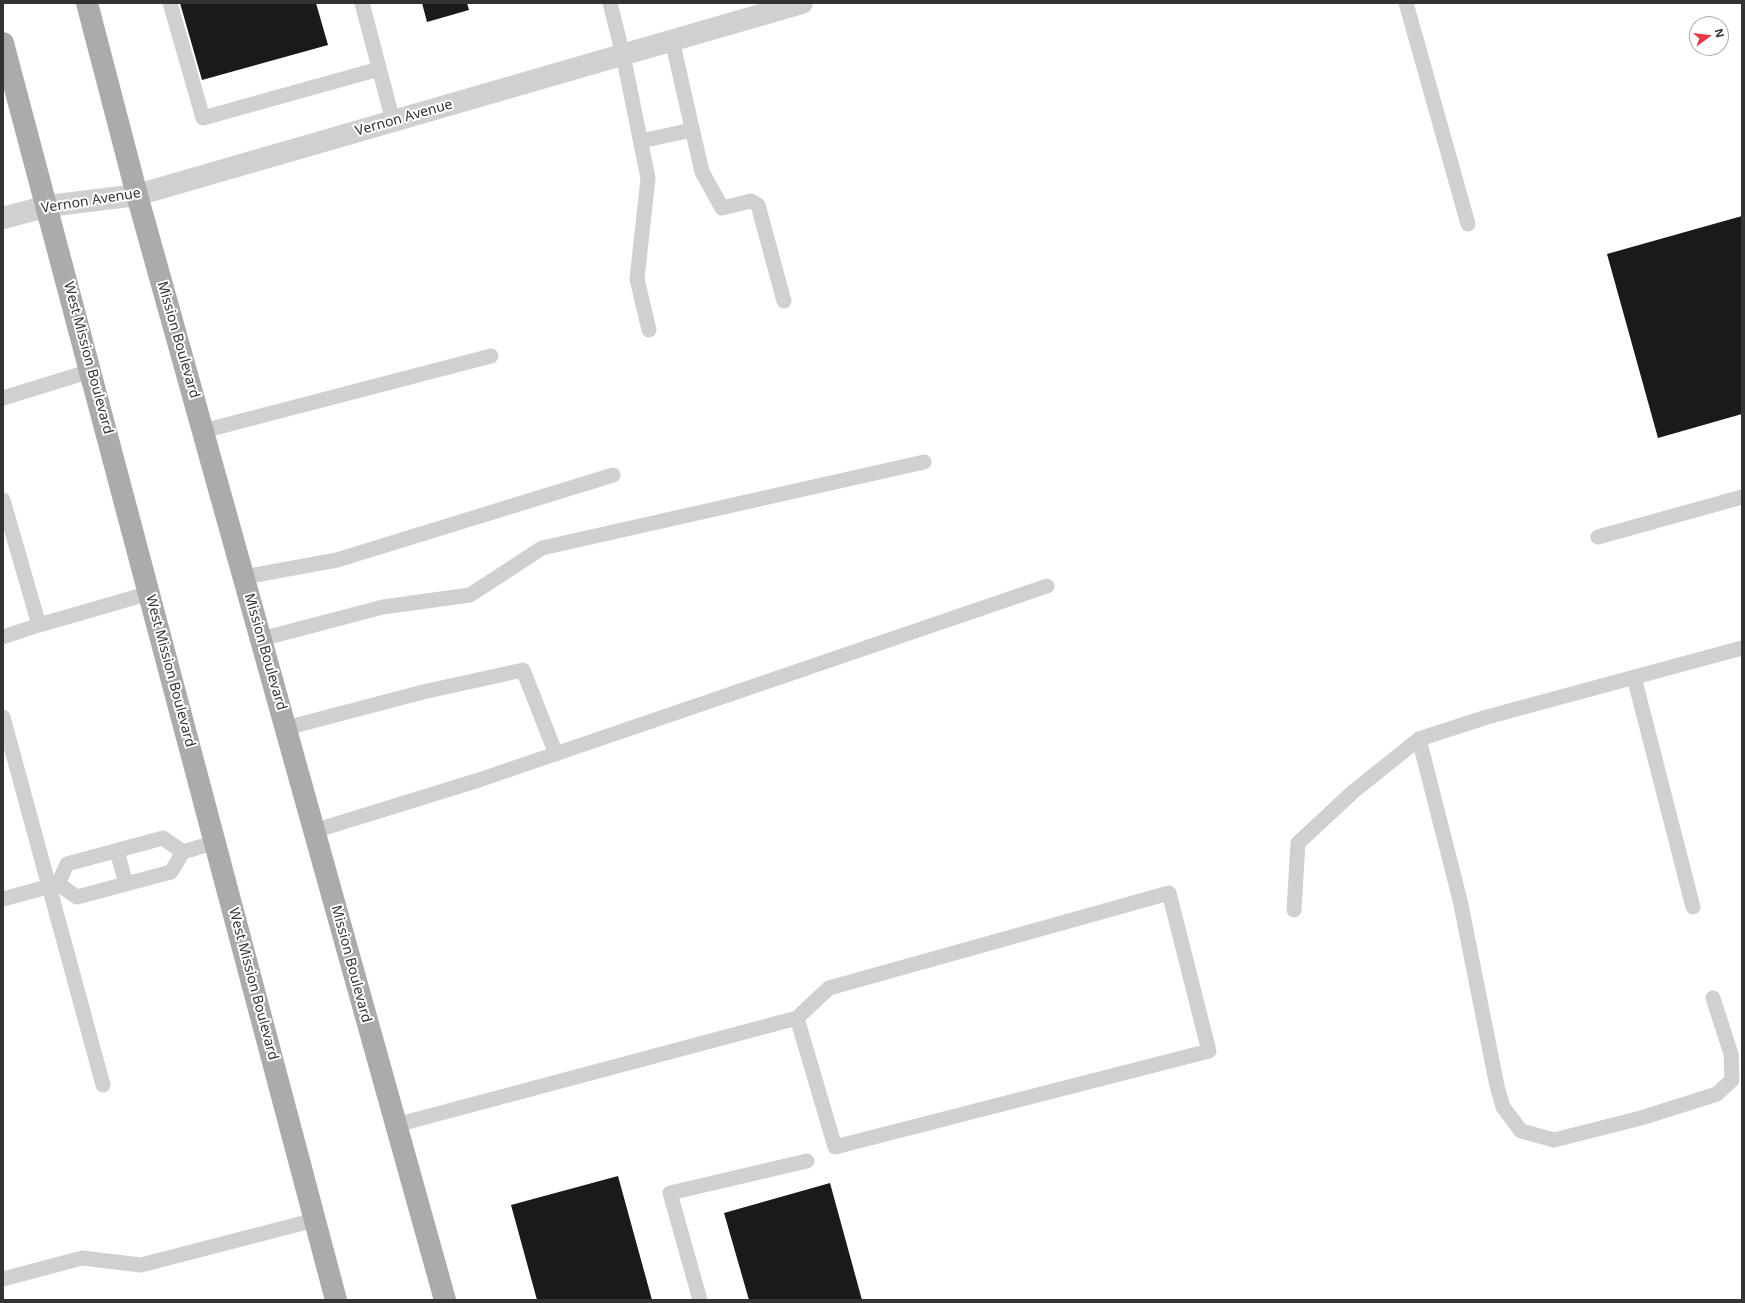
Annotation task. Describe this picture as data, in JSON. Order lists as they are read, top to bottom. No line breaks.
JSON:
{"streets":{"main road":["Mission Boulevard","West Mission Boulevard"],"street":["Vernon Avenue"]},"crossings":[["Vernon Avenue","Mission Boulevard"],["Vernon Avenue","West Mission Boulevard"]],"north":"right"}
